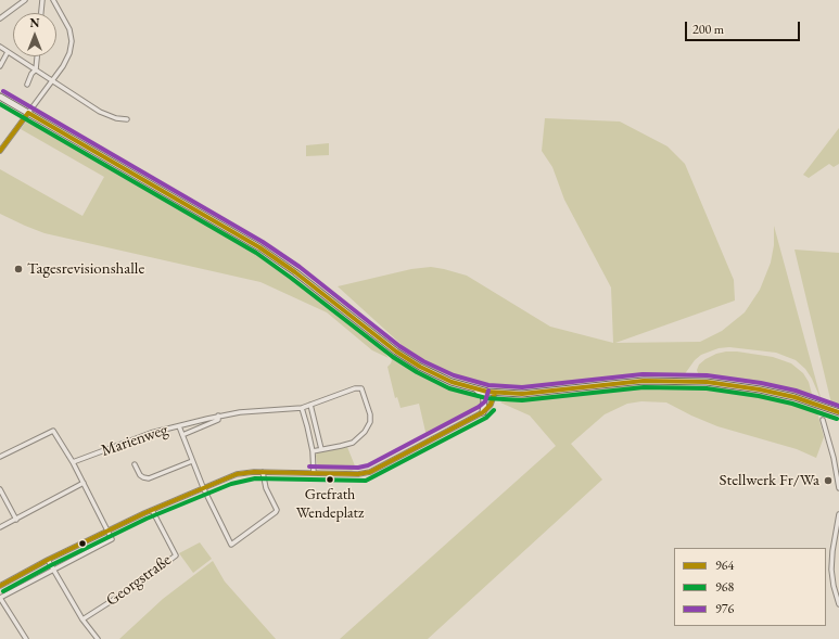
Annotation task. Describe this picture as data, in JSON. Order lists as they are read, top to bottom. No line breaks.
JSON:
{"streets":{"street":["Marienweg","Georgstraße"]},"places":["Tagesrevisionshalle","Grefrath Wendeplatz","Stellwerk Fr/Wa"],"lines":["transit line 976","transit line 968","transit line 964"],"legend":["964","968","976"],"scale_bar":"200 m","north":"top"}
